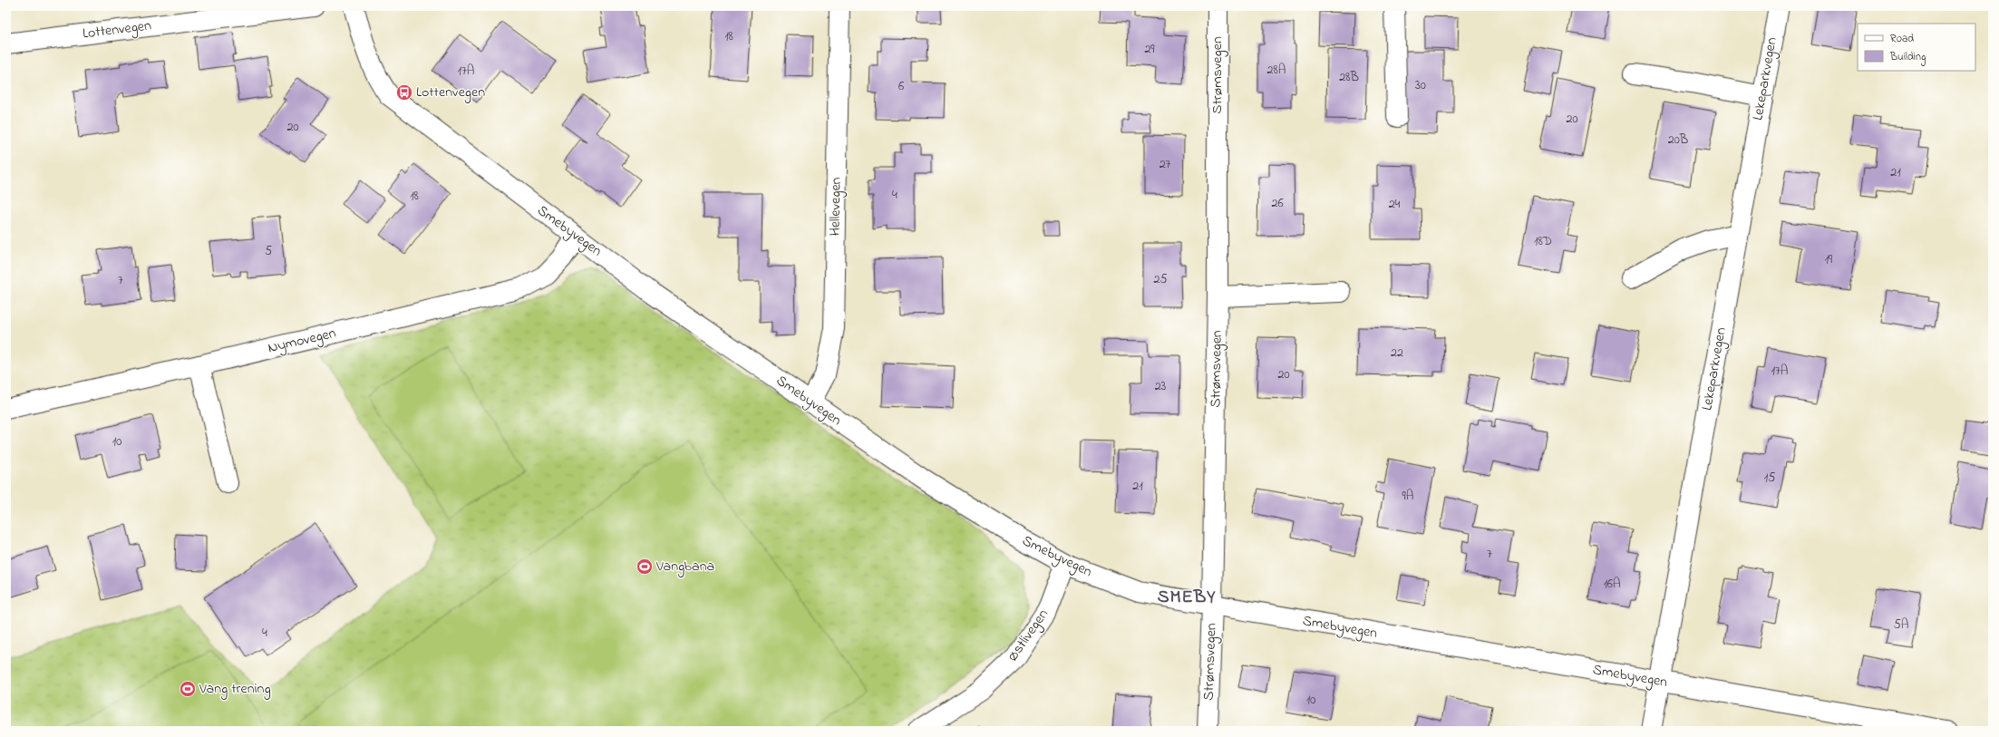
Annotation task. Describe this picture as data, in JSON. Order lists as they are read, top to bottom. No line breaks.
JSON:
{"streets":{"street":["Lottenvegen","Strømsvegen","Lekeparkvegen","Hellevegen","Smebyvegen","Nymovegen","Østlivegen"]},"crossings":[["Strømsvegen","Smebyvegen"],["Lekeparkvegen","Smebyvegen"],["Hellevegen","Smebyvegen"],["Smebyvegen","Nymovegen"],["Smebyvegen","Østlivegen"]],"districts":["SMEBY"],"places":{"bus stop":["Lottenvegen"],"sports":["Vangbana","Vang trening"]},"house_numbers":["18","29","28A","17A","28B","30","6","20","20","20B","27","21","4","18","26","24","18D","5","19","25","7","22","17A","20","23","10","15","21","9A","7","16A","5A","4","10"],"legend":["Road","Building"]}
